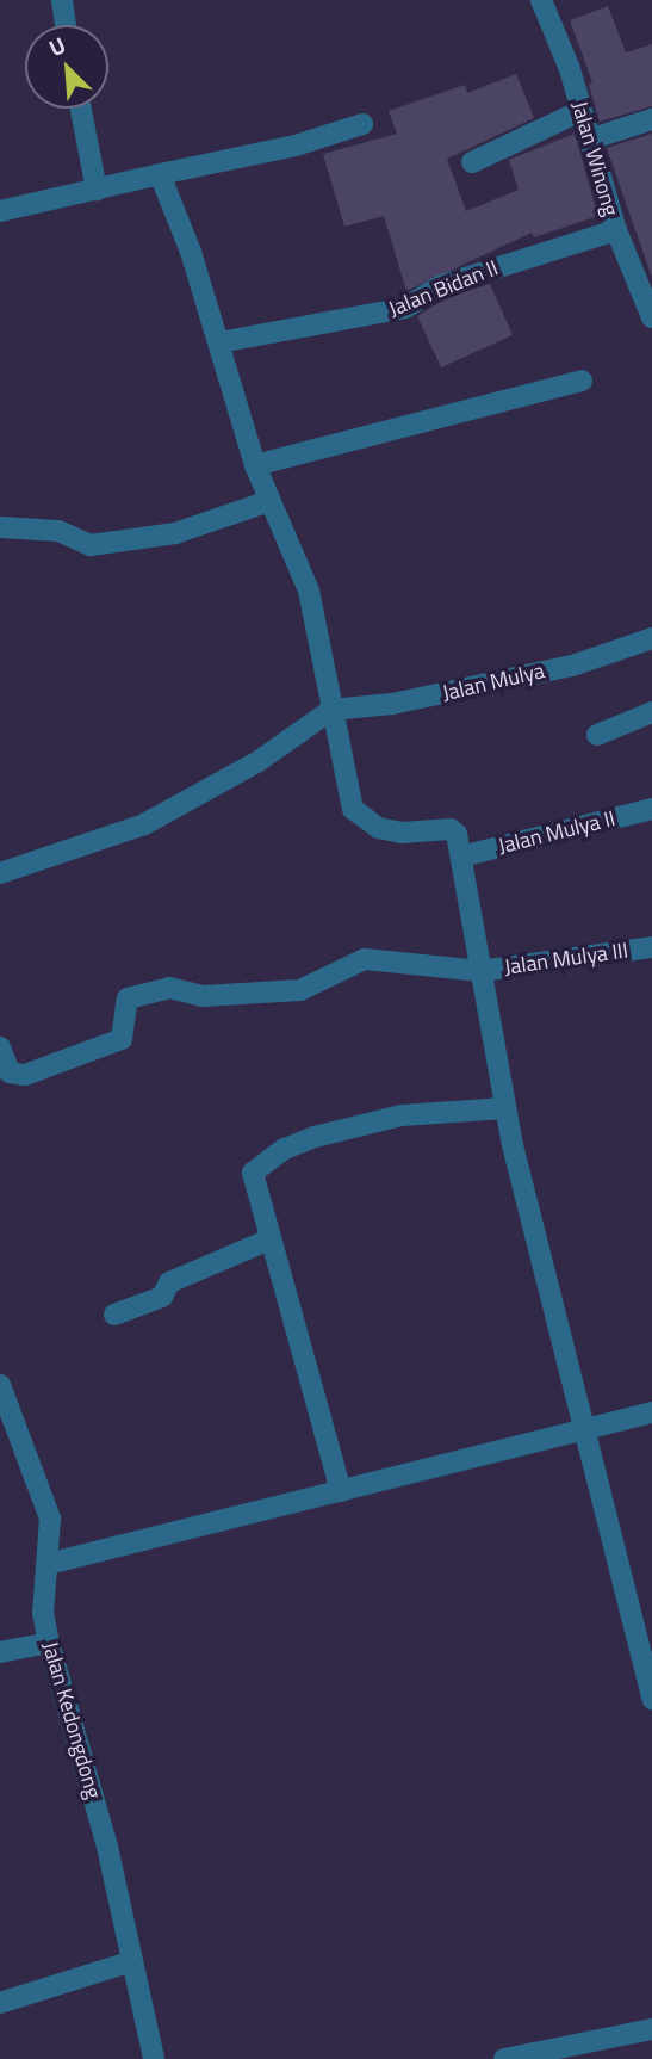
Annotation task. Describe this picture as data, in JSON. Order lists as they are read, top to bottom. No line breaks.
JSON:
{"streets":{"street":["Jalan Winong","Jalan Bidan II","Jalan Mulya","Jalan Mulya II","Jalan Mulya III","Jalan Kedongdong"]},"crossings":[["Jalan Winong","Jalan Bidan II"]],"north":"top left"}
